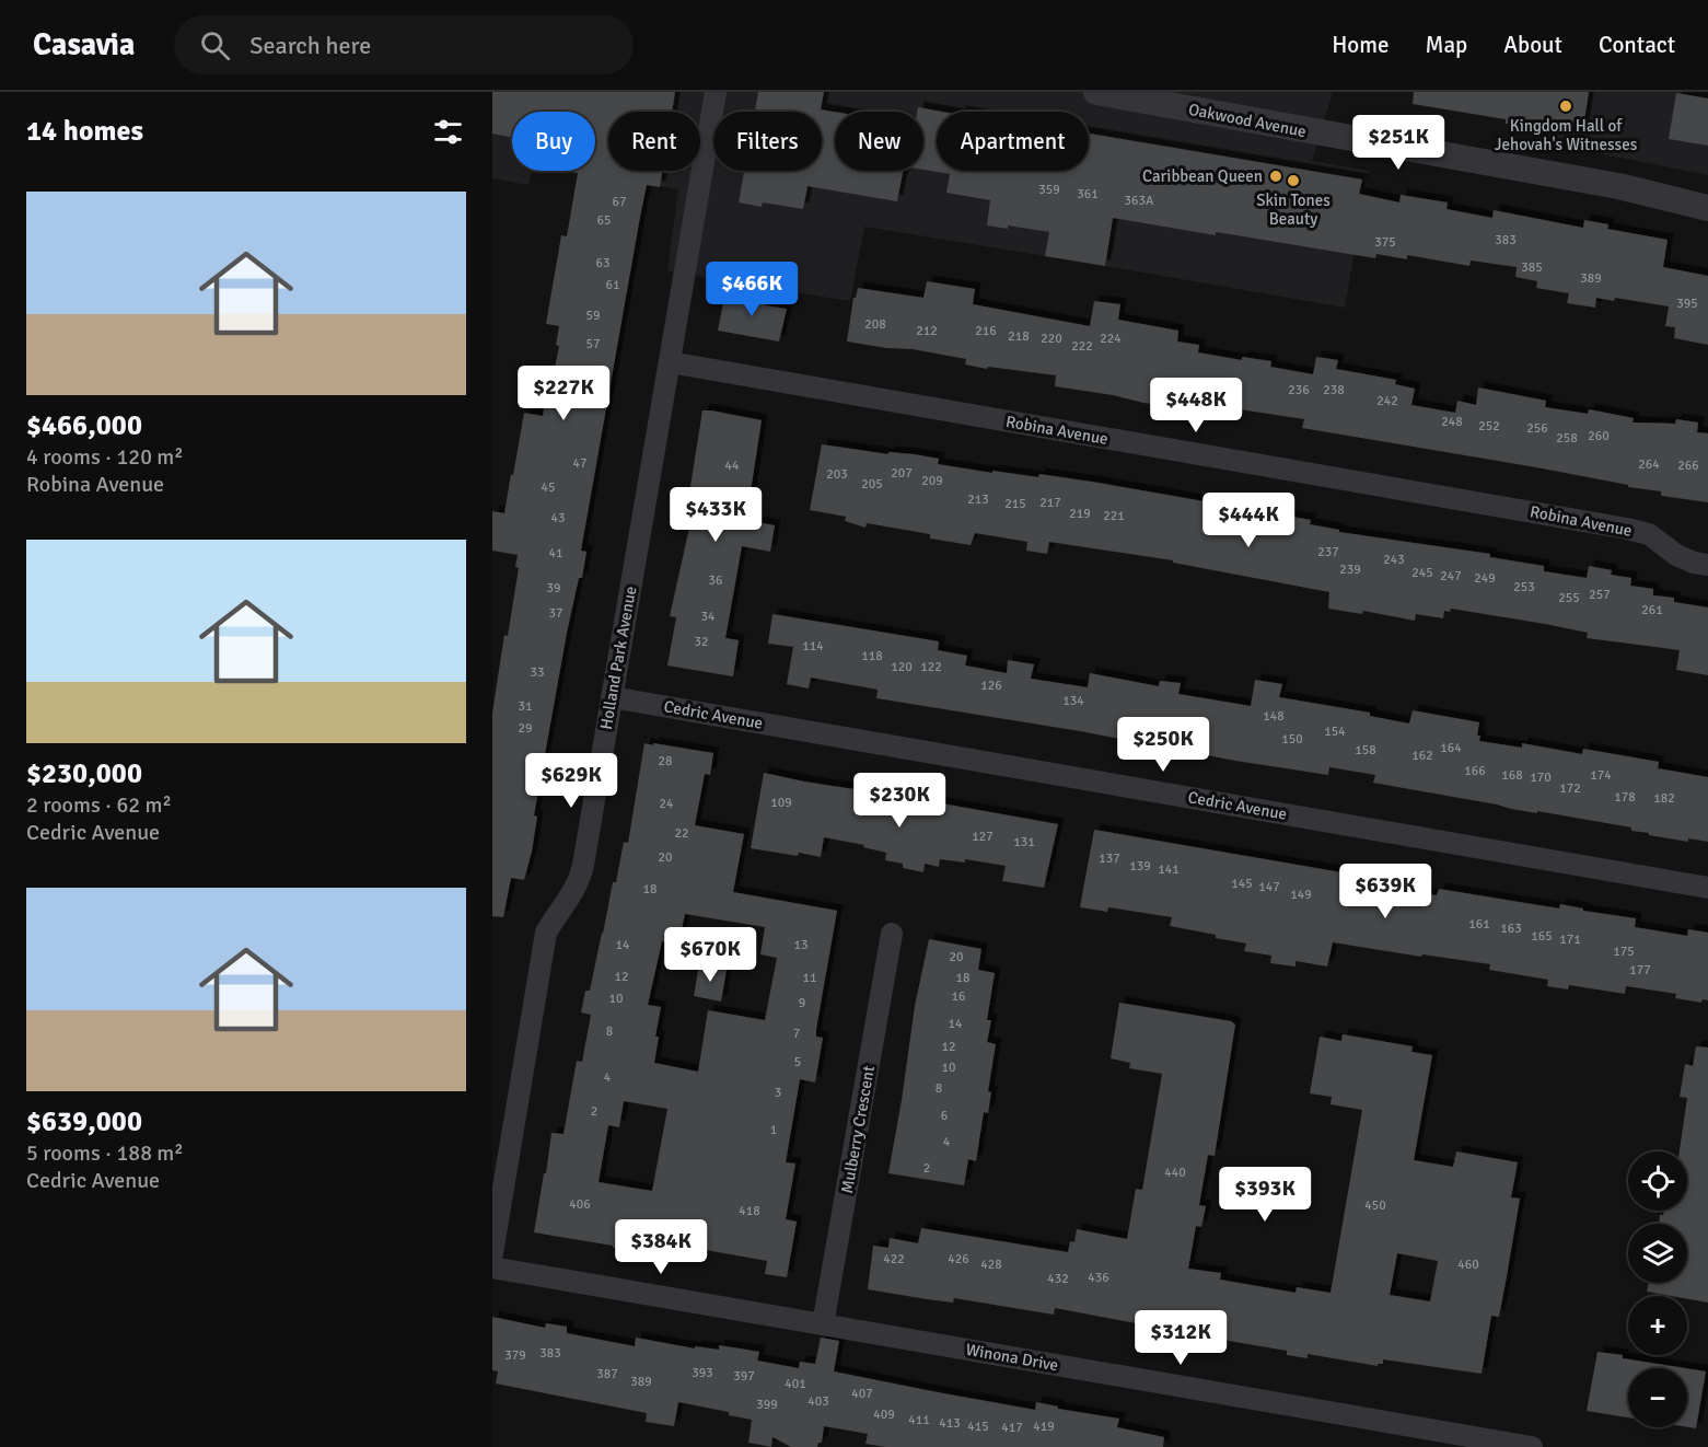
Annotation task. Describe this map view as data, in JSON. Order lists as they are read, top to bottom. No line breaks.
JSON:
{"streets":{"street":["Oakwood Avenue","Robina Avenue","Holland Park Avenue","Cedric Avenue","Mulberry Crescent","Winona Drive"]},"crossings":[["Robina Avenue","Holland Park Avenue"],["Holland Park Avenue","Cedric Avenue"],["Mulberry Crescent","Winona Drive"]],"places":["Kingdom Hall of Jehovah's Witnesses","Caribbean Queen","Skin Tones Beauty"],"house_numbers":["359","361","363A","67","65","383","375","63","385","389","61","395","59","208","212","216","218","220","224","57","222","236","238","242","248","252","256","260","258","47","264","44","266","207","203","209","205","45","213","217","215","219","221","43","237","41","243","239","245","247","249","36","253","39","257","255","261","37","34","32","114","118","120","122","33","126","134","31","148","29","154","150","164","158","162","28","166","168","174","170","172","178","182","109","24","22","127","131","20","137","139","141","145","147","18","149","161","163","165","171","14","13","175","20","177","12","11","18","16","10","9","14","8","7","12","5","10","4","8","3","2","6","1","4","2","440","406","450","418","422","426","428","460","436","432","383","379","393","387","397","389","401","407","403","399","409","411","413","415","419","417"],"page":{"header":"Casavia","search":"Search here","nav":["Home","Map","About","Contact"],"heading":"14 homes","chip":["Buy","Rent","Filters","New","Apartment"],"price":["$251K","$466K","$227K","$448K","$433K","$444K","$250K","$629K","$230K","$639K","$670K","$393K","$384K","$312K"],"list":[{"name":"$466,000","note":"4 rooms · 120 m² · Robina Avenue"},{"name":"$230,000","note":"2 rooms · 62 m² · Cedric Avenue"},{"name":"$639,000","note":"5 rooms · 188 m² · Cedric Avenue"}],"map_buttons":["+","−"]}}
